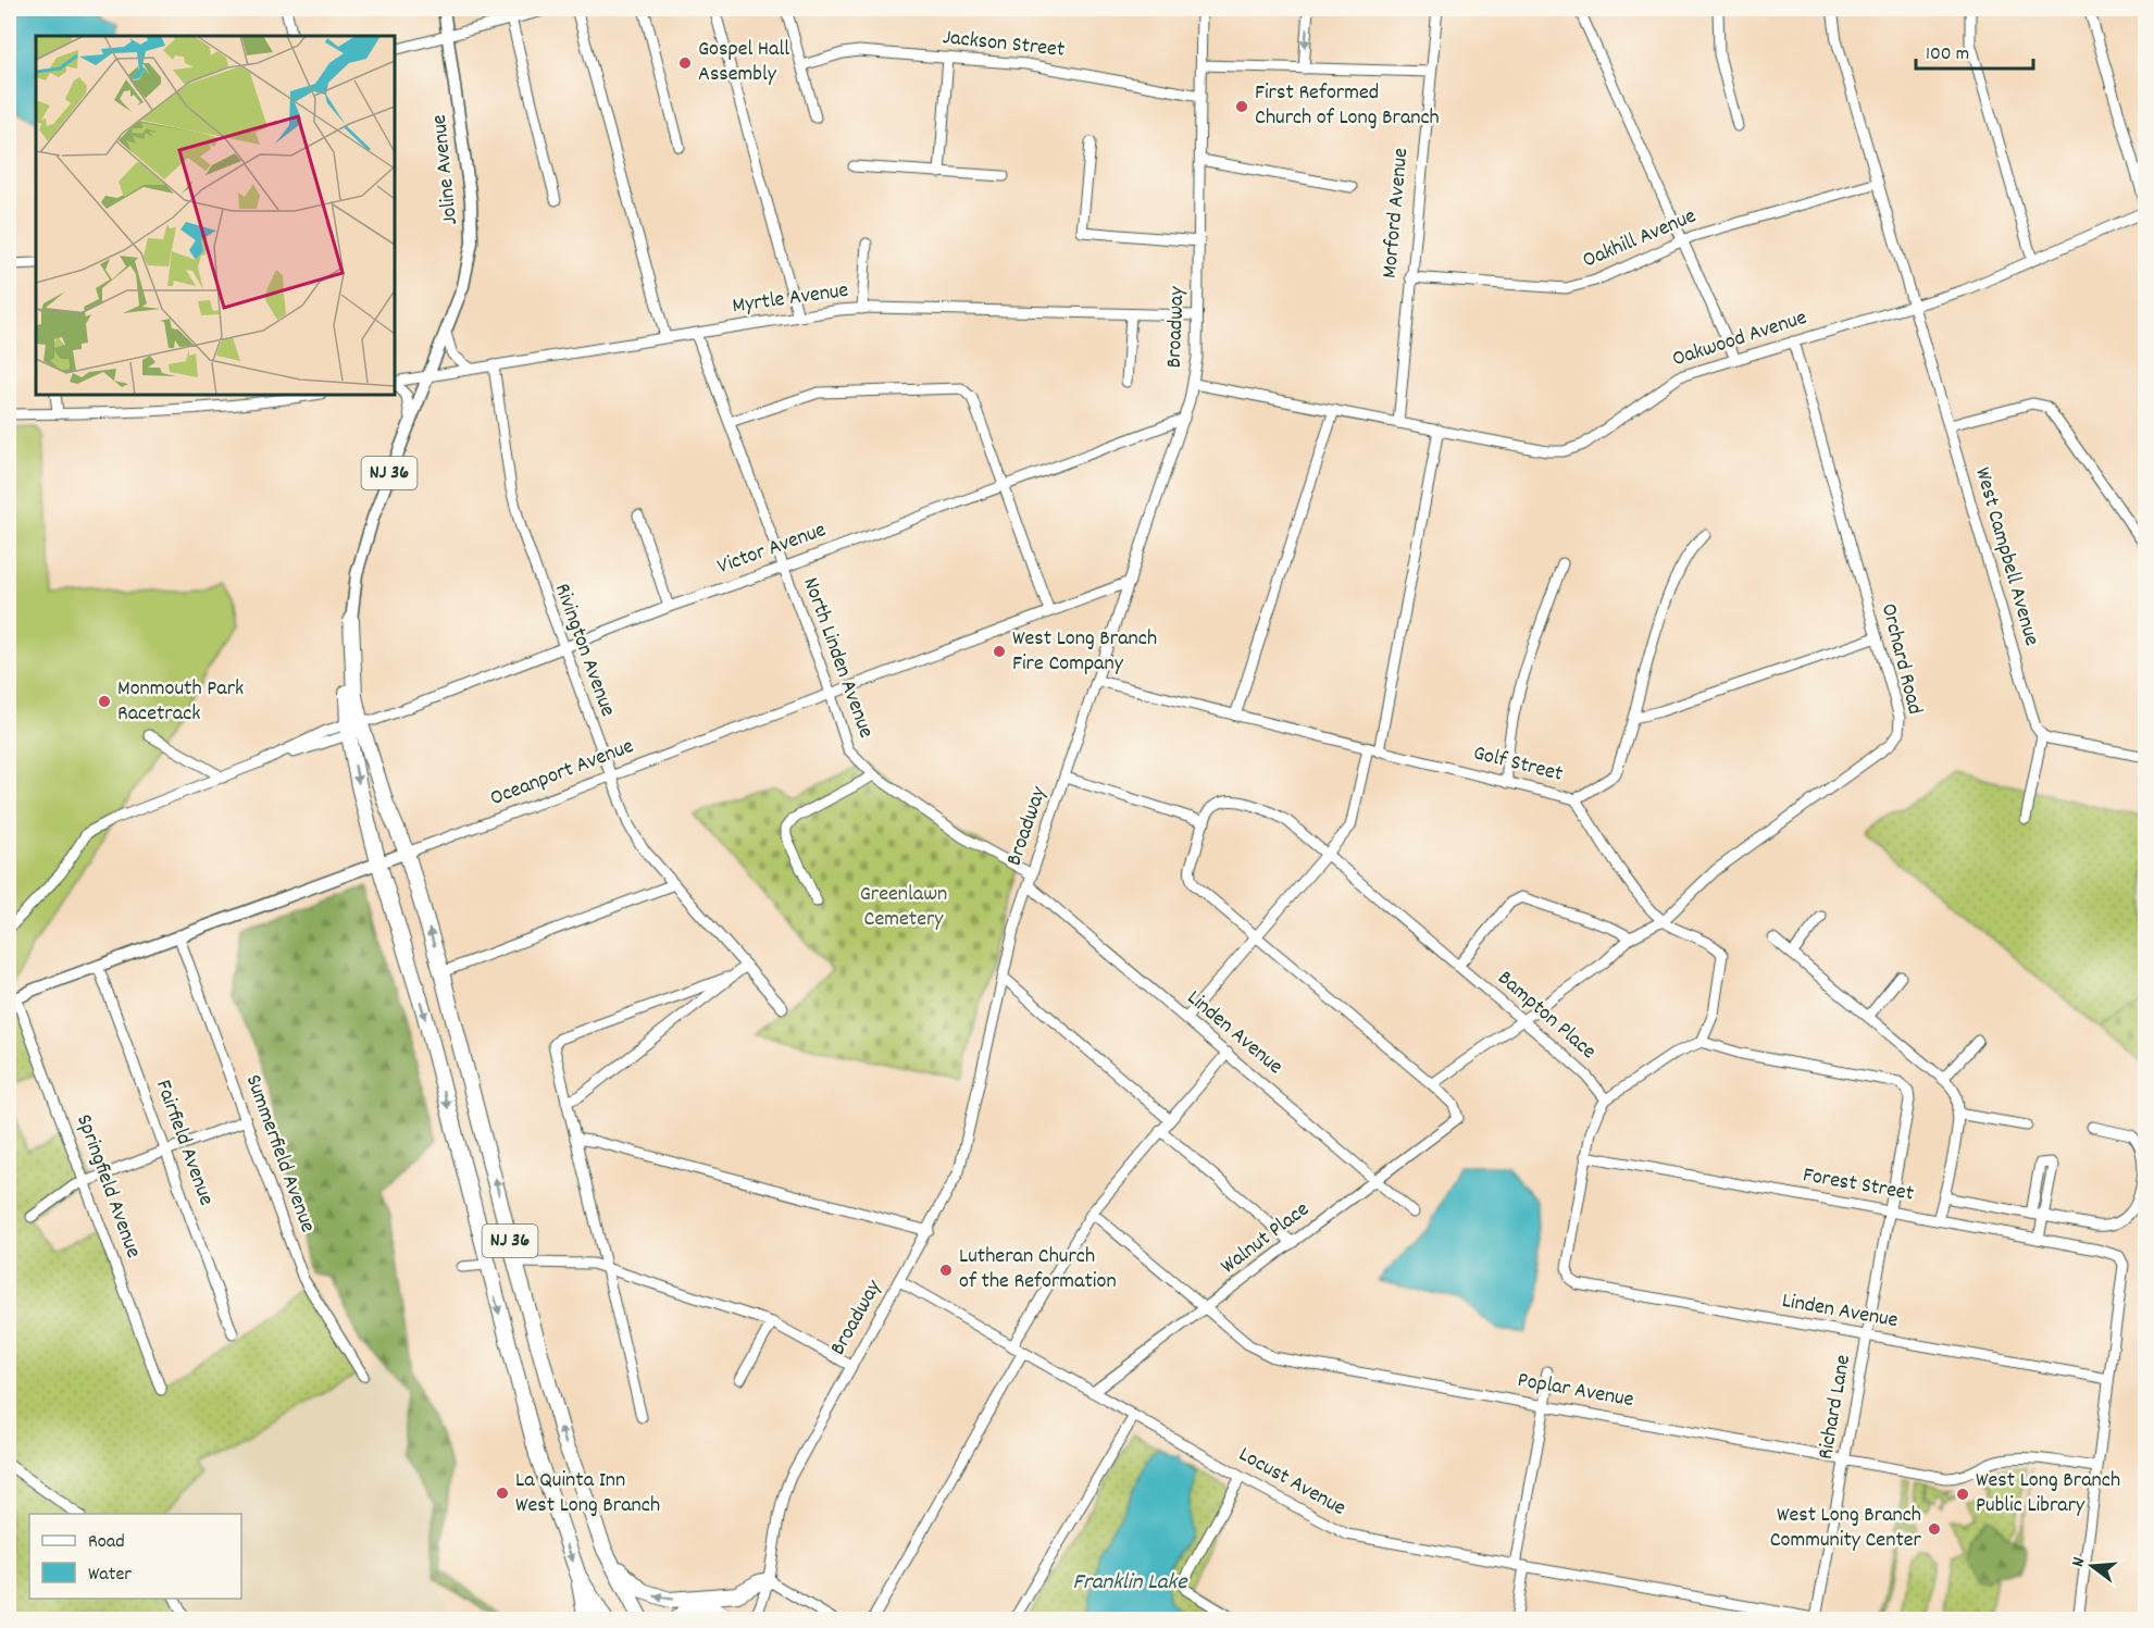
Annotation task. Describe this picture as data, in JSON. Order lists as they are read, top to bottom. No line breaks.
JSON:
{"streets":{"highway":["NJ 36"],"main road":["Joline Avenue","Oceanport Avenue"],"street":["Jackson Street","Morford Avenue","Oakhill Avenue","Myrtle Avenue","Broadway","Oakwood Avenue","Victor Avenue","West Campbell Avenue","Rivington Avenue","North Linden Avenue","Orchard Road","Golf Street","Bampton Place","Linden Avenue","Fairfield Avenue","Summerfield Avenue","Forest Street","Springfield Avenue","Walnut Place","Poplar Avenue","Richard Lane","Locust Avenue"]},"crossings":[["Jackson Street","Broadway"],["Joline Avenue","Myrtle Avenue"],["Joline Avenue","NJ 36"],["Morford Avenue","Oakhill Avenue"],["Morford Avenue","Oakwood Avenue"],["Oakhill Avenue","West Campbell Avenue"],["Myrtle Avenue","Broadway"],["Myrtle Avenue","Rivington Avenue"],["Myrtle Avenue","North Linden Avenue"],["Broadway","Oakwood Avenue"],["Broadway","Victor Avenue"],["Broadway","North Linden Avenue"],["Broadway","Golf Street"],["Broadway","Oceanport Avenue"],["Broadway","Linden Avenue"],["Broadway","Locust Avenue"],["Oakwood Avenue","West Campbell Avenue"],["Oakwood Avenue","Orchard Road"],["NJ 36","Victor Avenue"],["NJ 36","Oceanport Avenue"],["Victor Avenue","Rivington Avenue"],["Victor Avenue","North Linden Avenue"],["Rivington Avenue","Oceanport Avenue"],["North Linden Avenue","Oceanport Avenue"],["Orchard Road","Bampton Place"],["Orchard Road","Walnut Place"],["Oceanport Avenue","Fairfield Avenue"],["Oceanport Avenue","Summerfield Avenue"],["Oceanport Avenue","Springfield Avenue"],["Linden Avenue","Forest Street"],["Linden Avenue","Walnut Place"],["Linden Avenue","Richard Lane"],["Forest Street","Richard Lane"],["Walnut Place","Poplar Avenue"],["Walnut Place","Locust Avenue"],["Poplar Avenue","Richard Lane"],["Richard Lane","Locust Avenue"]],"water":["Franklin Lake"],"parks":["Greenlawn Cemetery"],"places":["Gospel Hall Assembly","First Reformed Church of Long Branch","West Long Branch Fire Company","Monmouth Park Racetrack","Lutheran Church of the Reformation","La Quinta Inn West Long Branch","West Long Branch Public Library","West Long Branch Community Center"],"legend":["Road","Water"],"scale_bar":"100 m","north":"left"}
